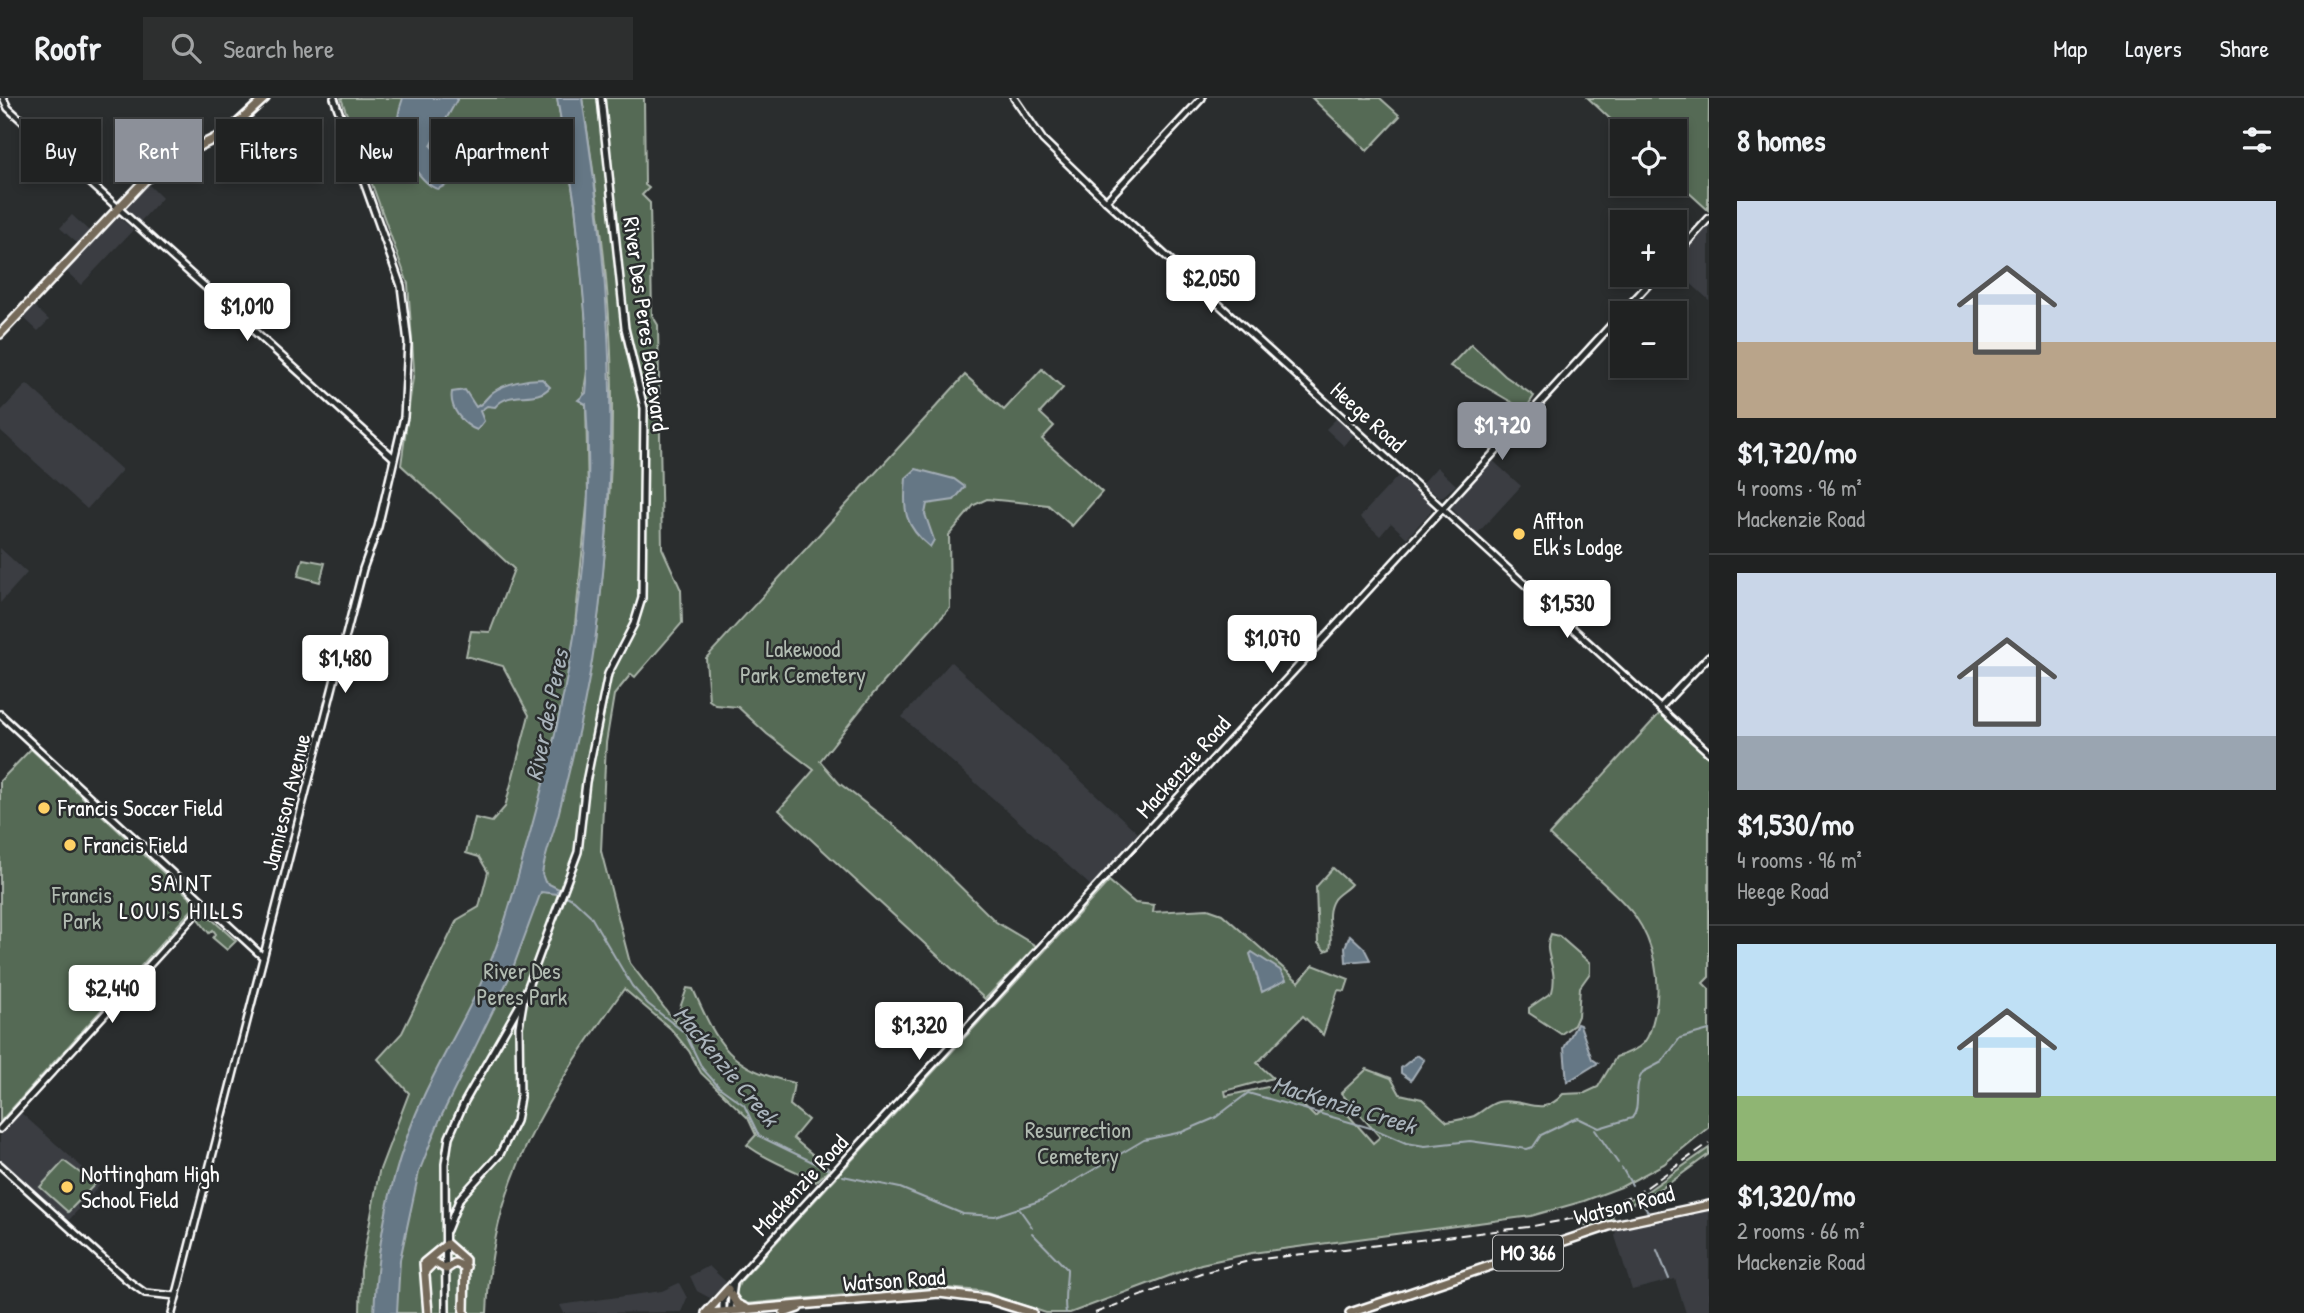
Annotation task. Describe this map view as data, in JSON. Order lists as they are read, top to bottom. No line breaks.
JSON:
{"streets":{"main road":["River Des Peres Boulevard","Heege Road","Mackenzie Road","Jamieson Avenue","Watson Road","MO 366"]},"crossings":[["Heege Road","Mackenzie Road"],["Mackenzie Road","Watson Road"]],"districts":["SAINT LOUIS HILLS"],"water":["River des Peres","MacKenzie Creek"],"parks":["Lakewood Park Cemetery","Francis Park","River Des Peres Park","Resurrection Cemetery"],"places":["Affton Elk's Lodge","Francis Soccer Field","Francis Field","Nottingham High School Field"],"page":{"header":"Roofr","search":"Search here","nav":["Map","Layers","Share"],"heading":"8 homes","map_buttons":["+","−"],"chip":["Buy","Rent","Filters","New","Apartment"],"list":[{"name":"$1,720/mo","note":"4 rooms · 96 m² · Mackenzie Road"},{"name":"$1,530/mo","note":"4 rooms · 96 m² · Heege Road"},{"name":"$1,320/mo","note":"2 rooms · 66 m² · Mackenzie Road"}],"price":["$2,050","$1,010","$1,720","$1,530","$1,070","$1,480","$2,440","$1,320"]}}
